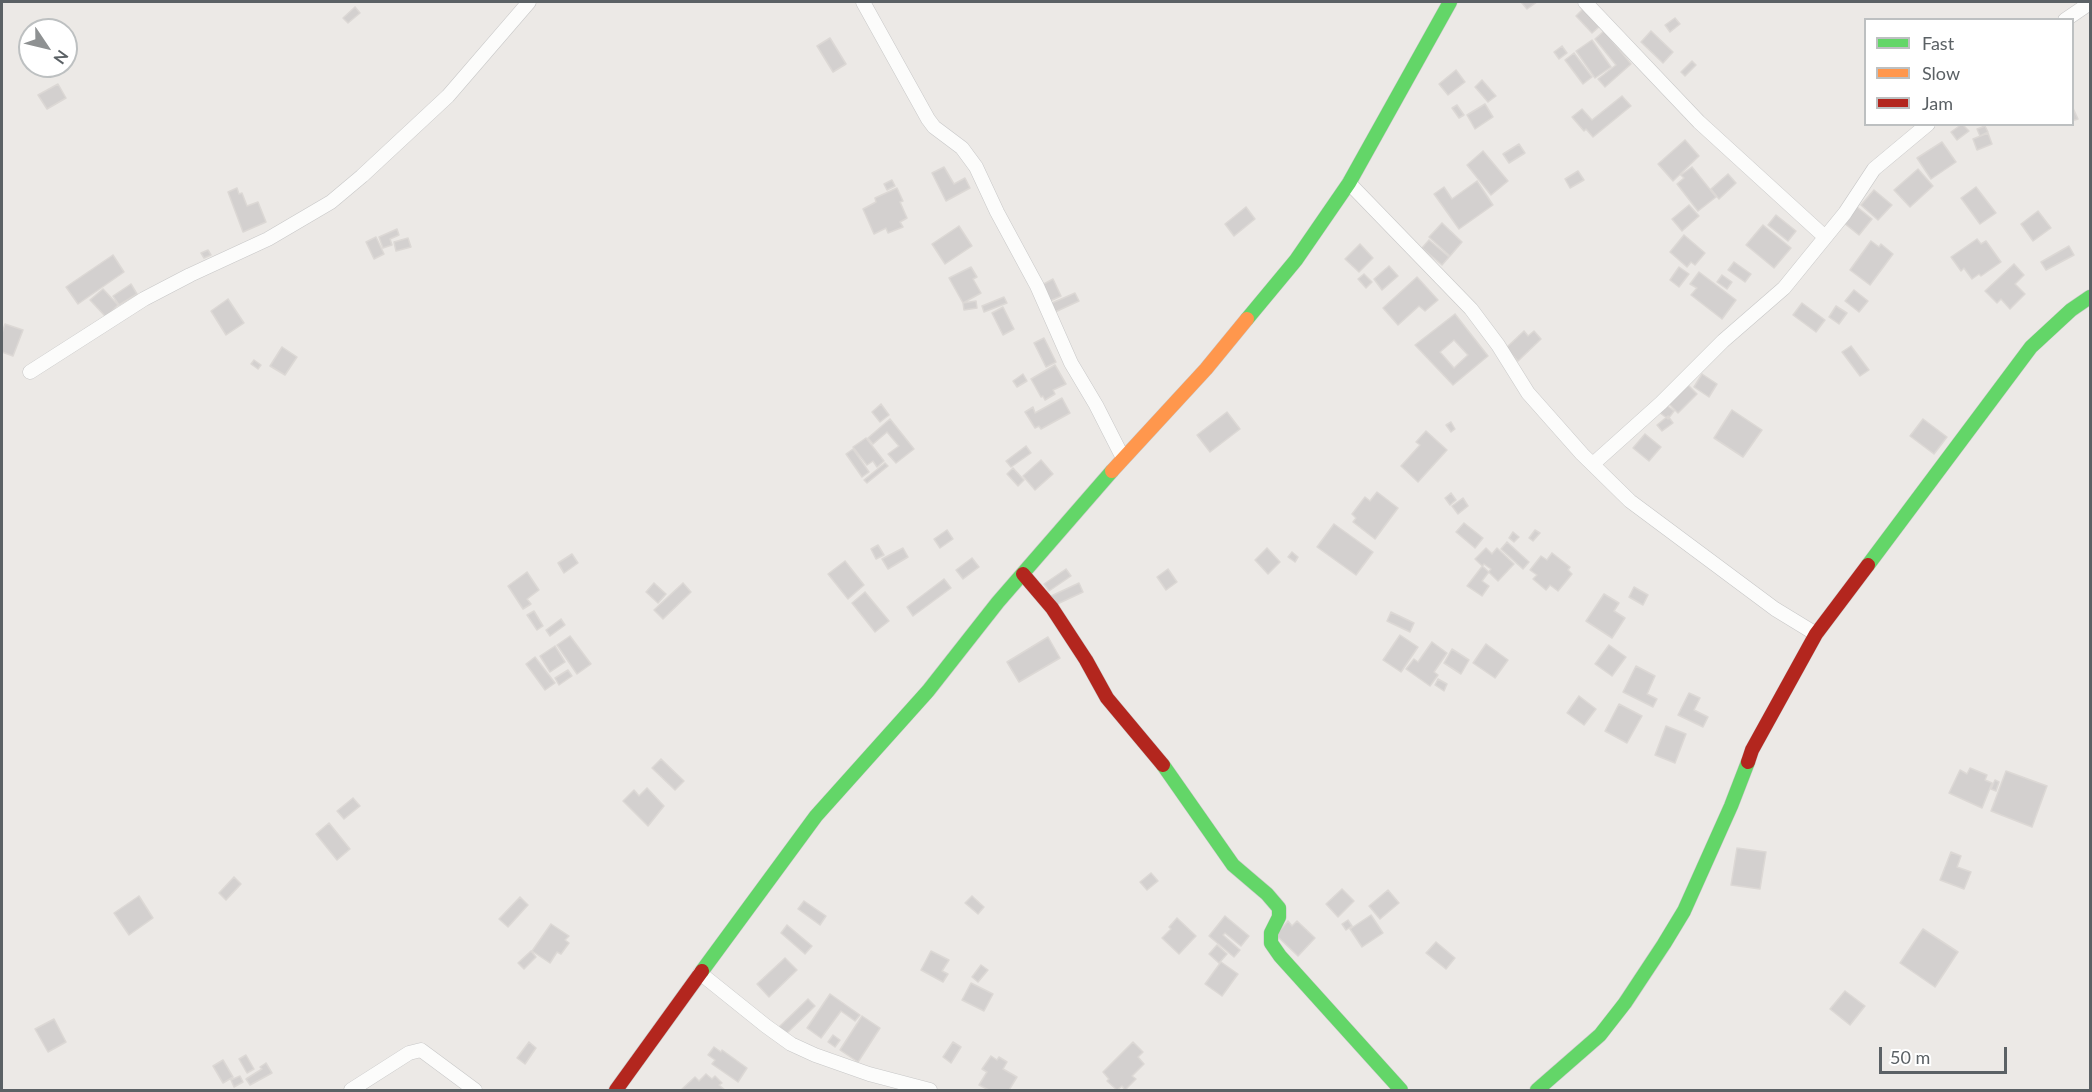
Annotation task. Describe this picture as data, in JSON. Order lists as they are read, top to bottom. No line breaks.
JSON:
{"legend":["Fast","Slow","Jam"],"scale_bar":"50 m","north":"bottom right"}
